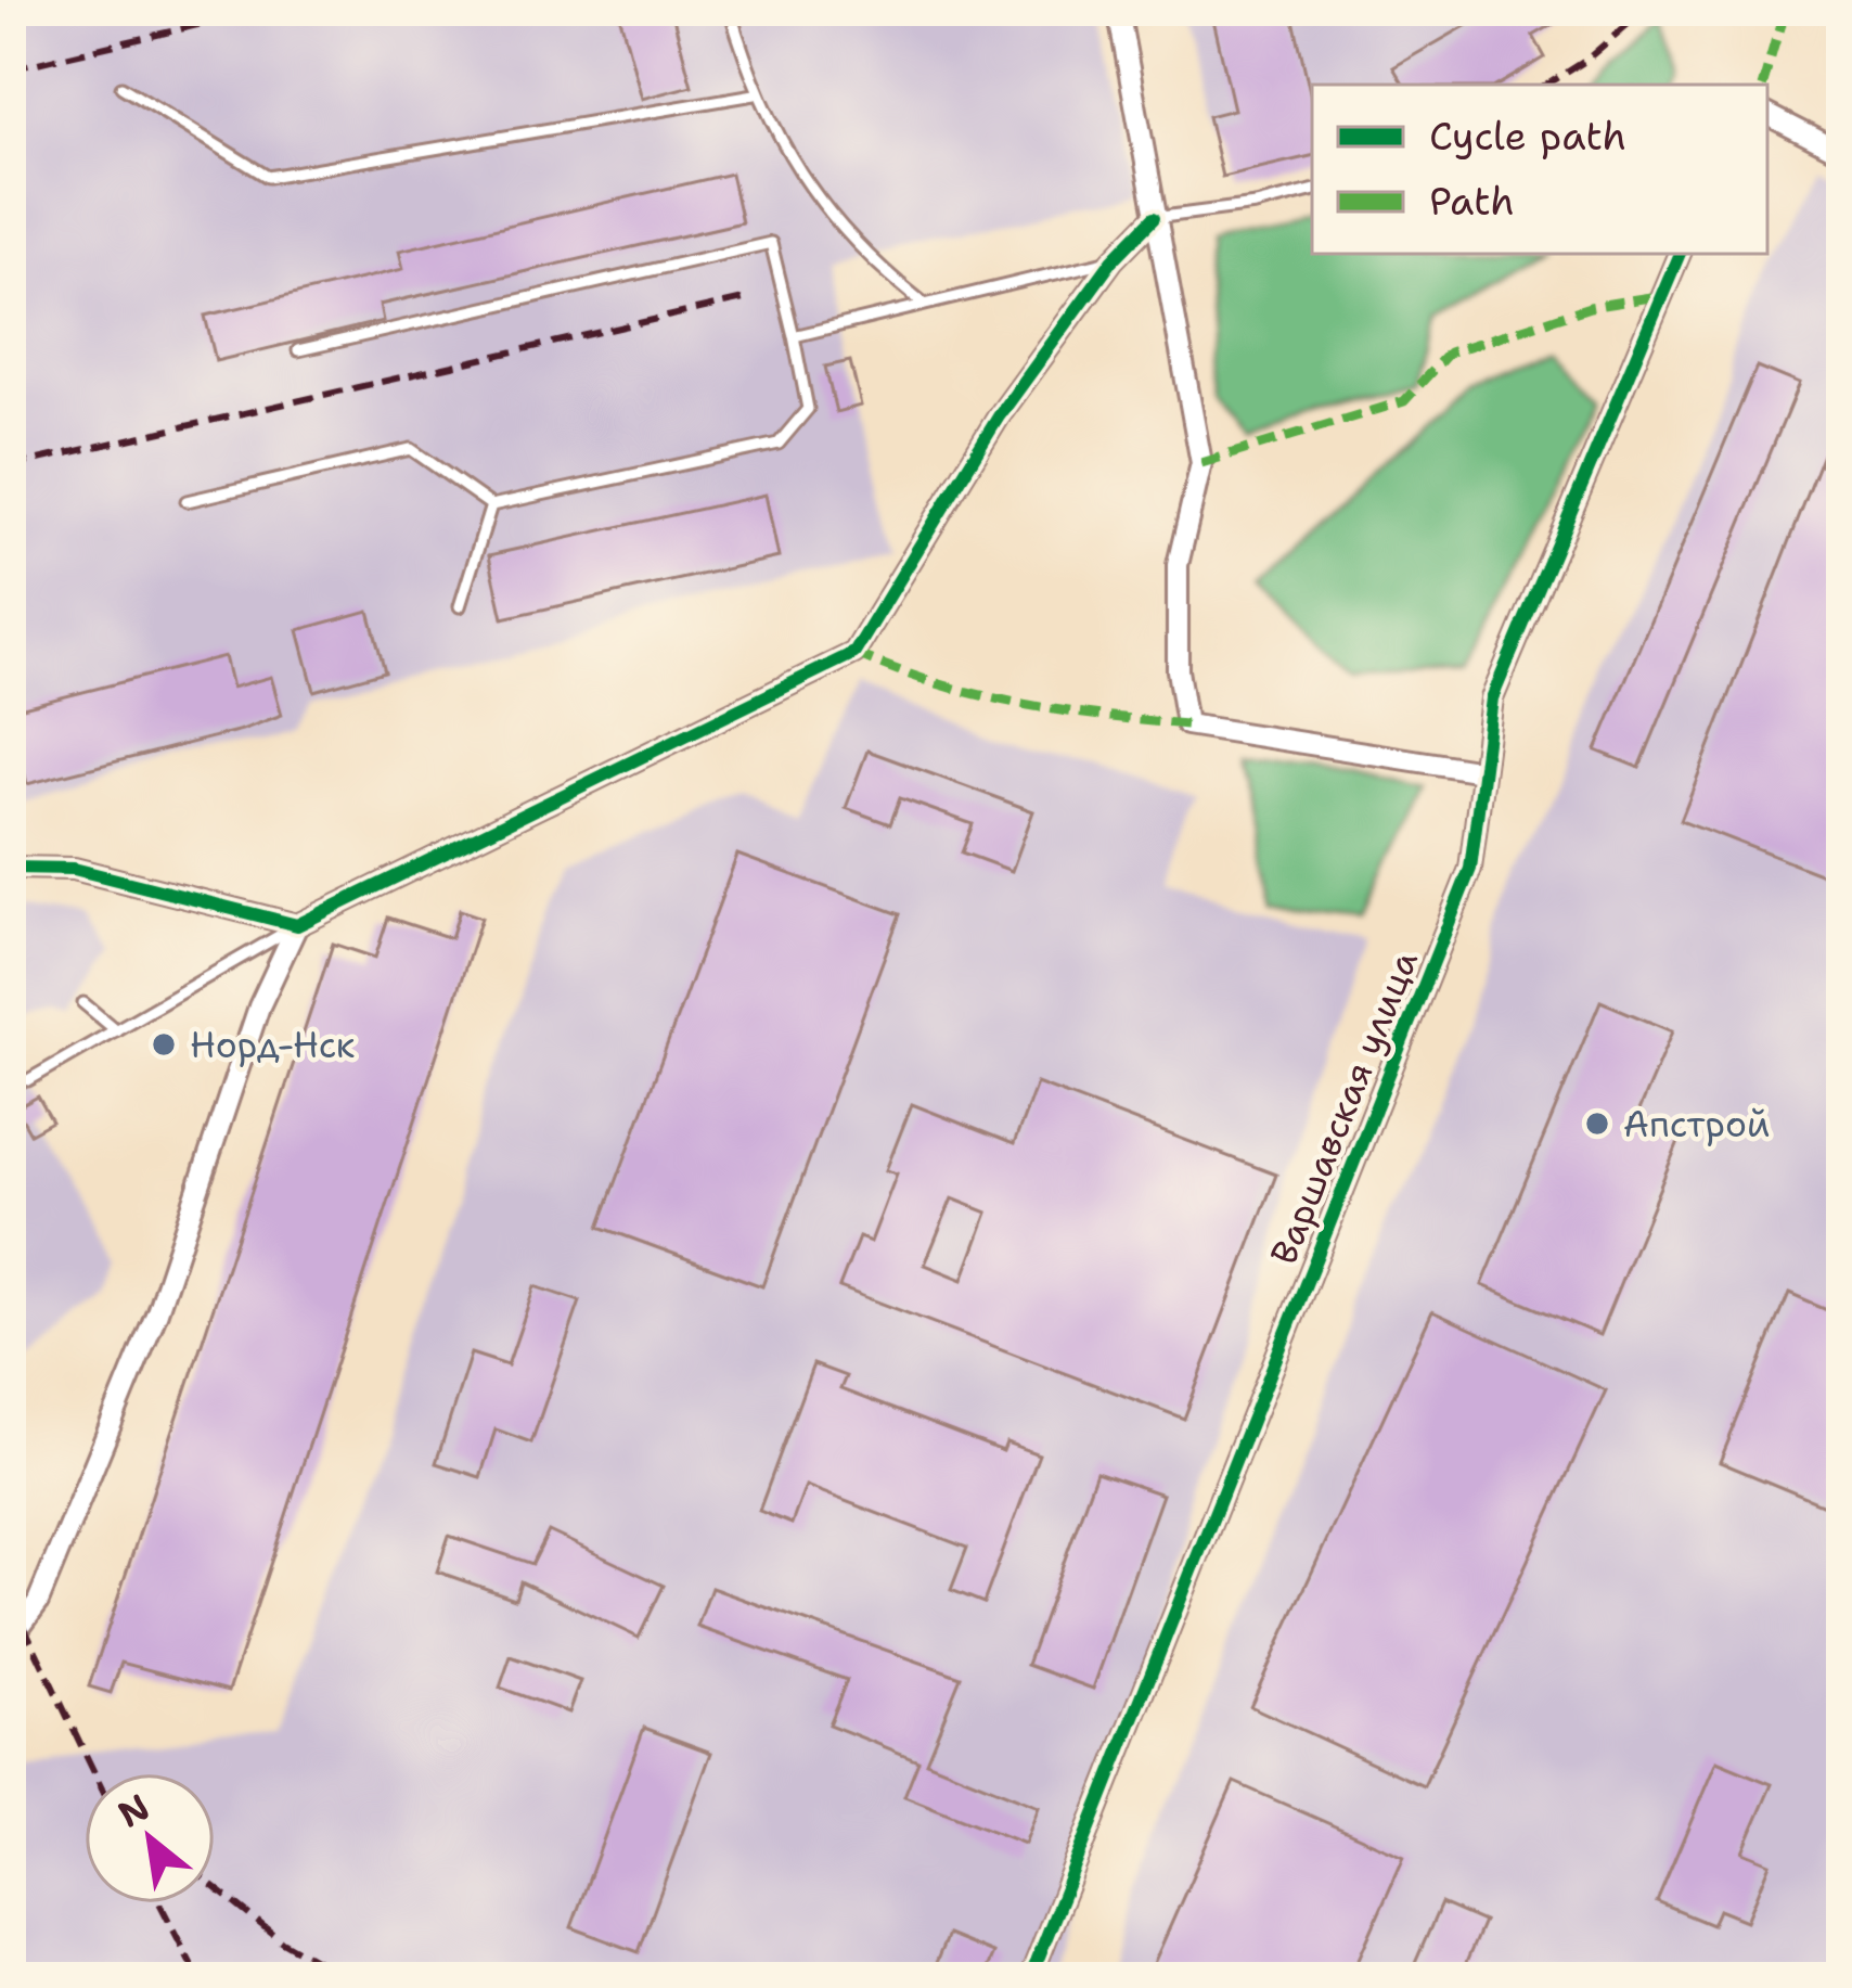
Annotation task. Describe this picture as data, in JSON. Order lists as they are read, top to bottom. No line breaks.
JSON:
{"streets":{"street":["Варшавская улица"]},"places":["Норд-Нск","Апстрой"],"legend":["Cycle path","Path"],"north":"top left"}
